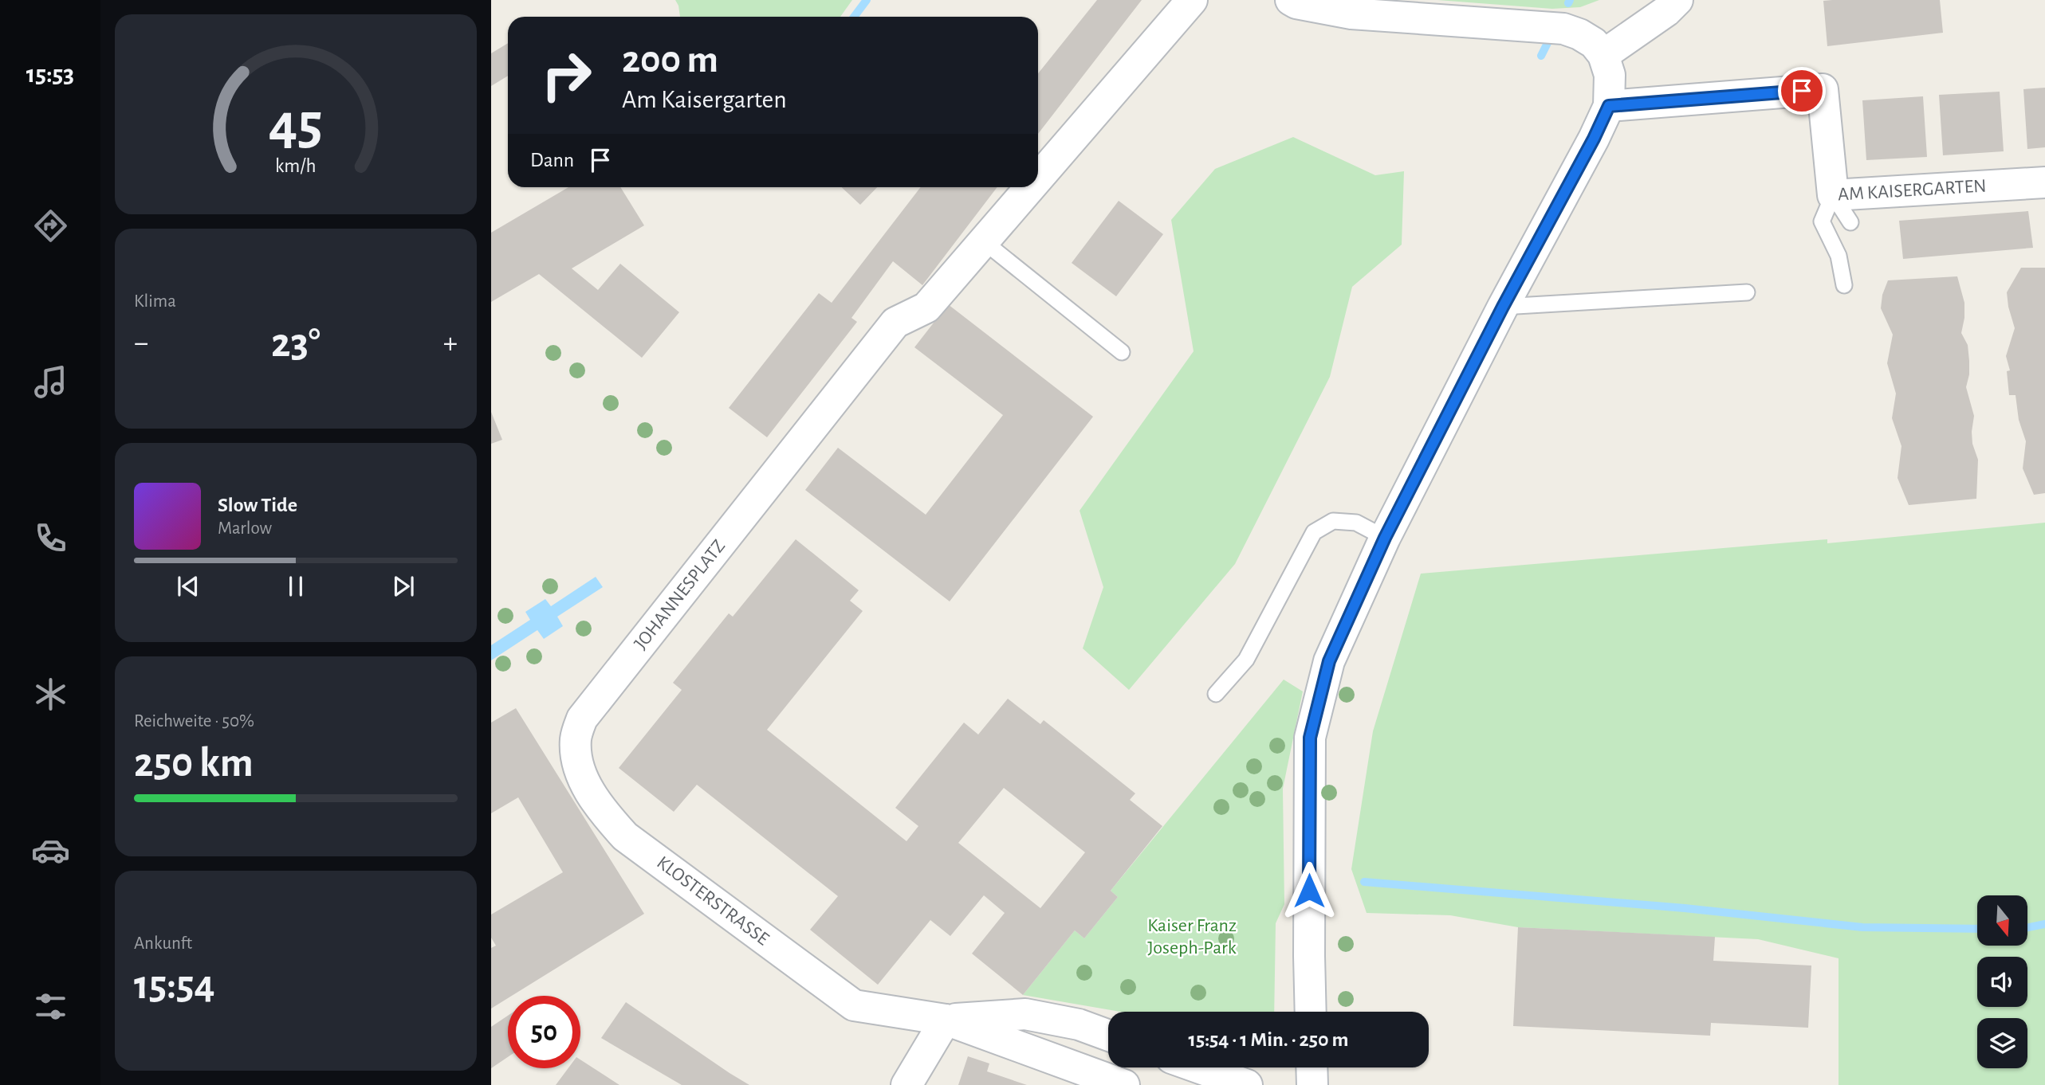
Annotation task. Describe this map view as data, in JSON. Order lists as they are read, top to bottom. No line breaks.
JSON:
{"streets":{"street":["AM KAISERGARTEN","JOHANNESPLATZ","KLOSTERSTRASSE"]},"crossings":[["JOHANNESPLATZ","KLOSTERSTRASSE"]],"parks":["Kaiser Franz Joseph-Park"],"north":"bottom","page":{"tabs":"15:53","turn":["200 m","Am Kaisergarten"],"then":"Dann","tile":["Klima",["Reichweite · 50%","250 km"],["Ankunft","15:54"]],"heat":["−","23°","+"],"song":["Slow Tide","Marlow"],"limit":"50","trip":"15:54 · 1 Min. · 250 m","gauge":["45","km/h"]}}
